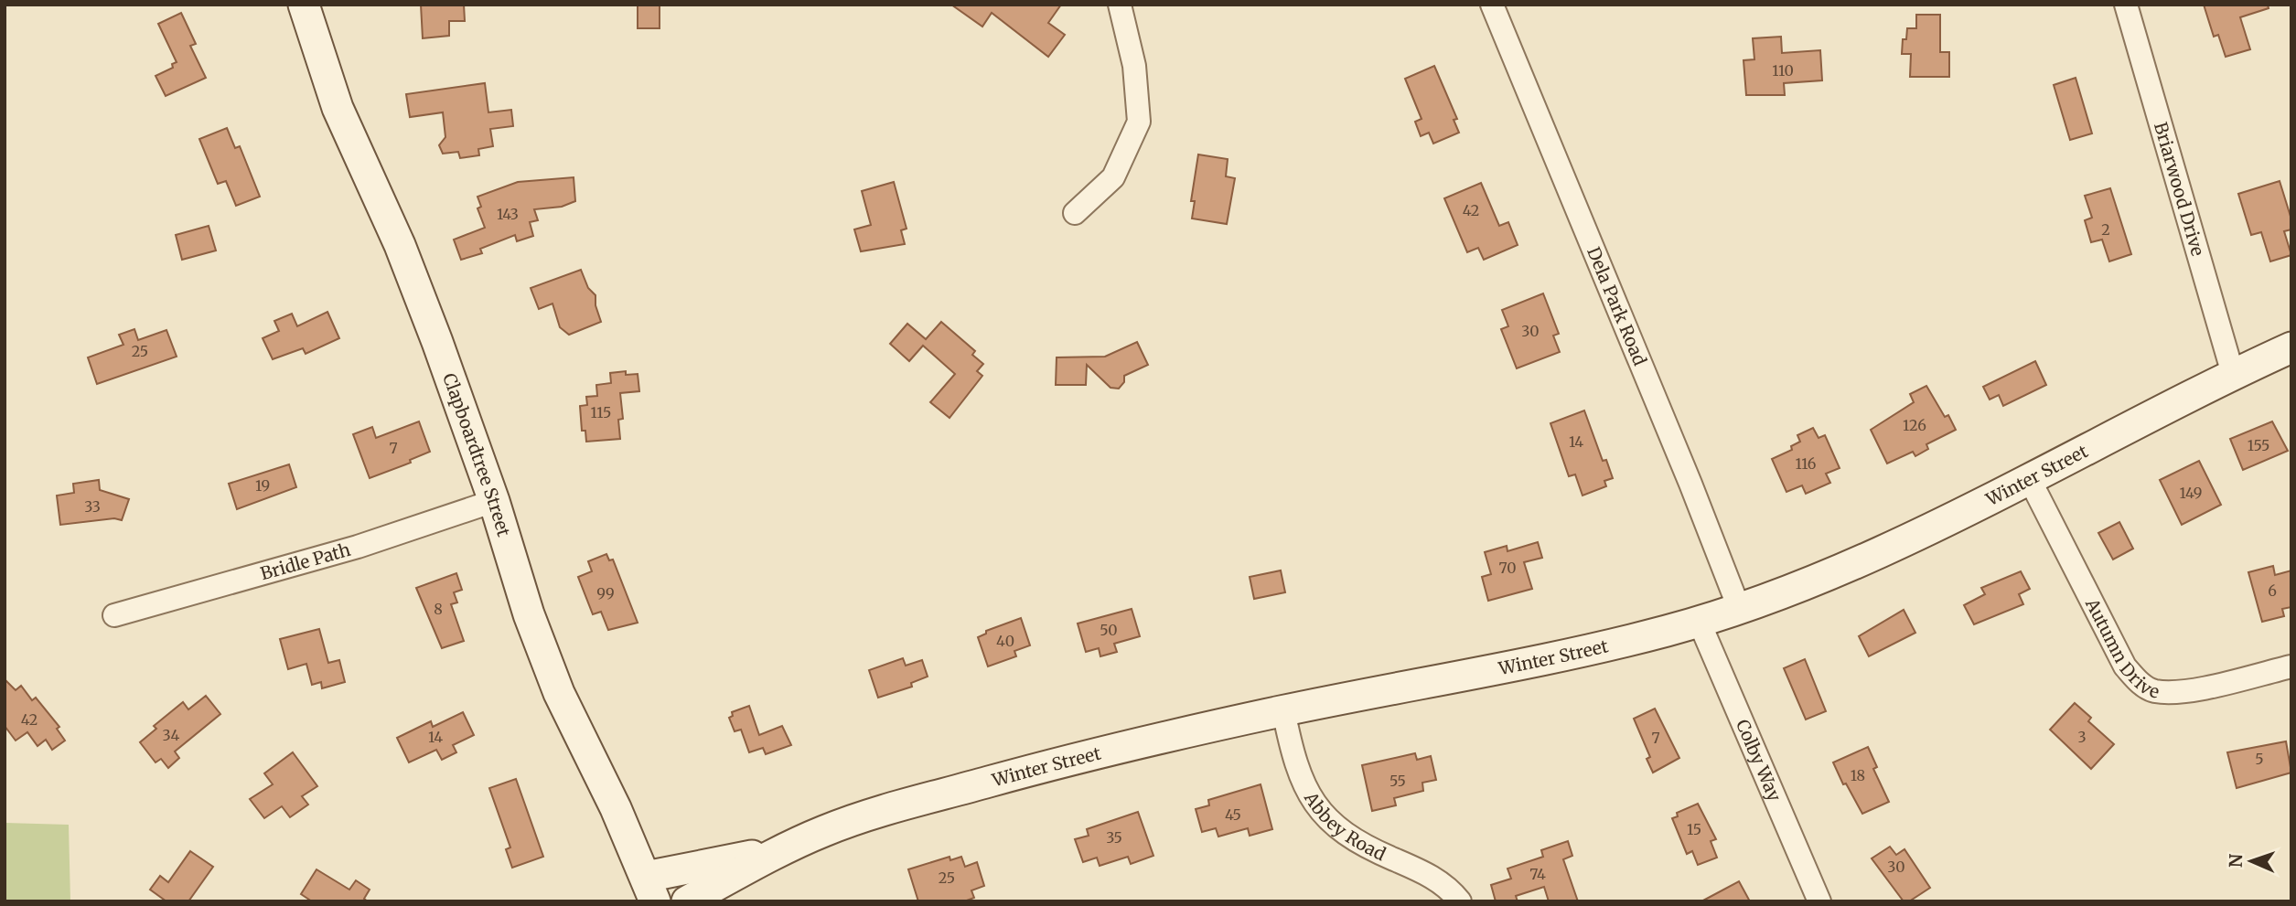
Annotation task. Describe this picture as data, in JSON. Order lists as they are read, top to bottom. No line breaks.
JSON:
{"streets":{"street":["Briarwood Drive","Dela Park Road","Clapboardtree Street","Winter Street","Bridle Path","Autumn Drive","Colby Way","Abbey Road"]},"crossings":[["Briarwood Drive","Winter Street"],["Dela Park Road","Winter Street"],["Clapboardtree Street","Winter Street"],["Clapboardtree Street","Bridle Path"],["Winter Street","Autumn Drive"],["Winter Street","Colby Way"],["Winter Street","Abbey Road"]],"house_numbers":["110","42","143","2","30","25","115","126","14","155","7","116","19","149","33","70","6","99","8","50","40","42","34","14","3","7","5","18","55","45","15","35","30","74","25"],"north":"left"}
